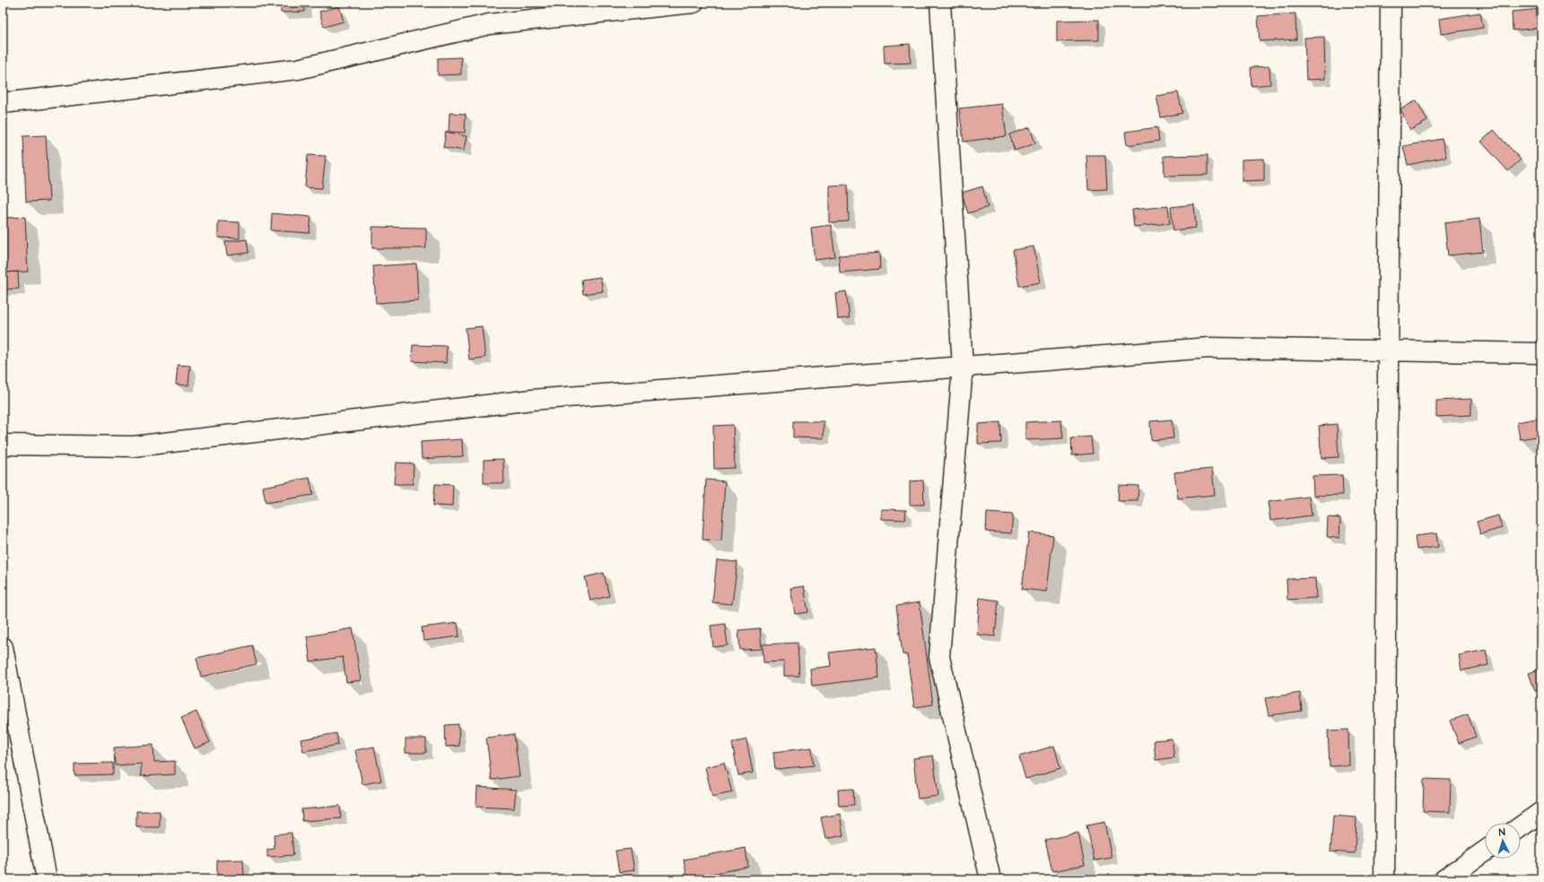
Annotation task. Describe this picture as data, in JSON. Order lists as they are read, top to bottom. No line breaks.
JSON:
{"north":"top"}
